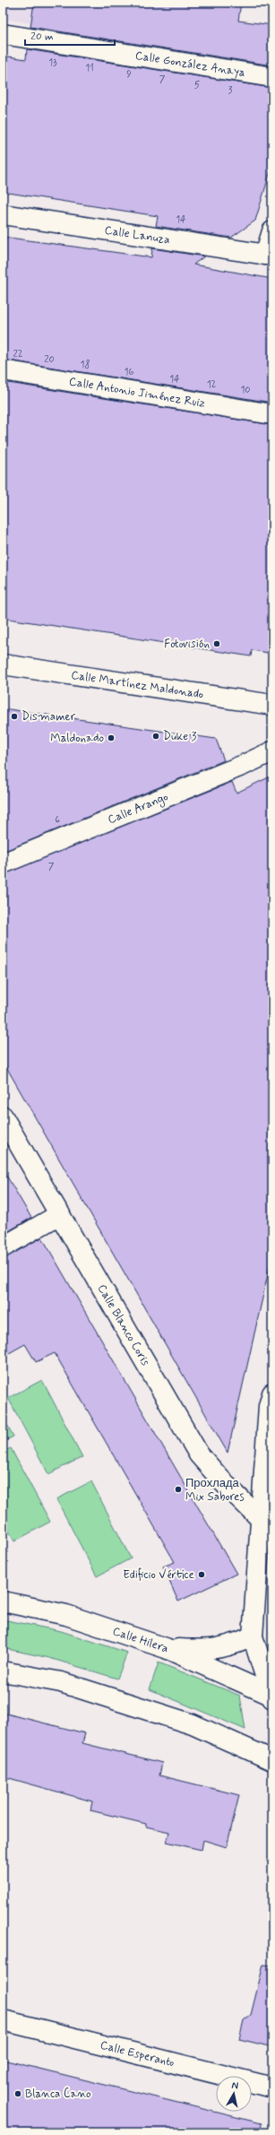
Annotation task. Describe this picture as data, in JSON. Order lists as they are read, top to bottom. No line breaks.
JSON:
{"streets":{"street":["Calle González Anaya","Calle Lanuza","Calle Antonio Jiménez Ruiz","Calle Martínez Maldonado","Calle Arango","Calle Blanco Coris","Calle Hilera","Calle Esperanto"]},"places":["Fotovisión","Dismamer","Duke 3","Maldonado","Прохлада Mix Sabores","Edificio Vértice","Blanca Cano"],"house_numbers":["13","11","9","7","5","3","14","22","20","18","16","14","12","10","6","7"],"scale_bar":"20 m","north":"top"}
